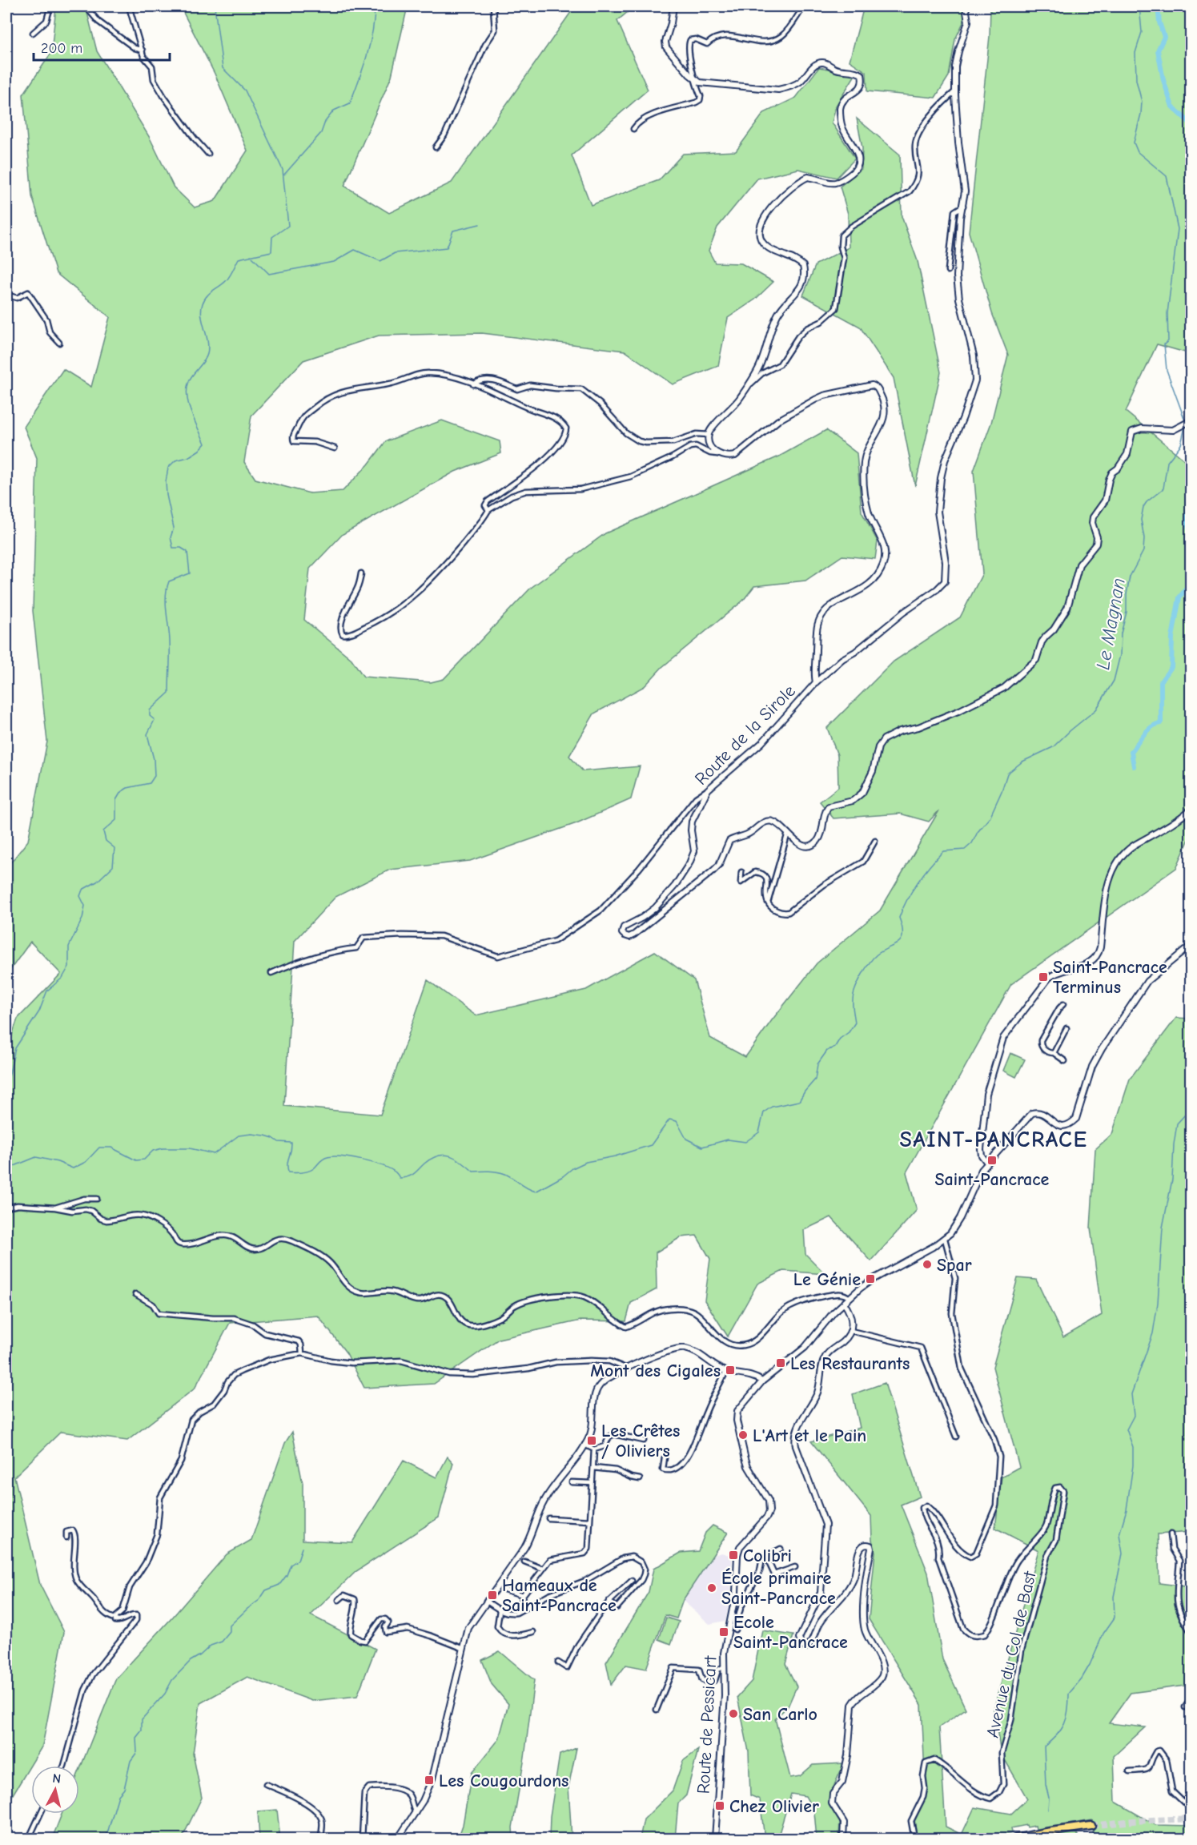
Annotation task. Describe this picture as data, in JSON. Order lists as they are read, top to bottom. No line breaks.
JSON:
{"streets":{"street":["Route de la Sirole","Avenue du Col de Bast","Route de Pessicart"]},"crossings":[["Avenue du Col de Bast","Route de Pessicart"]],"districts":["SAINT-PANCRACE"],"water":["Le Magnan"],"places":{"transit":["Saint-Pancrace Terminus","Saint-Pancrace","Le Génie","Les Restaurants","Mont des Cigales","Les Crêtes / Oliviers","Colibri","Hameaux de Saint-Pancrace","Ecole Saint-Pancrace","Les Cougourdons","Chez Olivier"],"other":["Spar","L'Art et le Pain","École primaire Saint-Pancrace","San Carlo"]},"scale_bar":"200 m","north":"top"}
